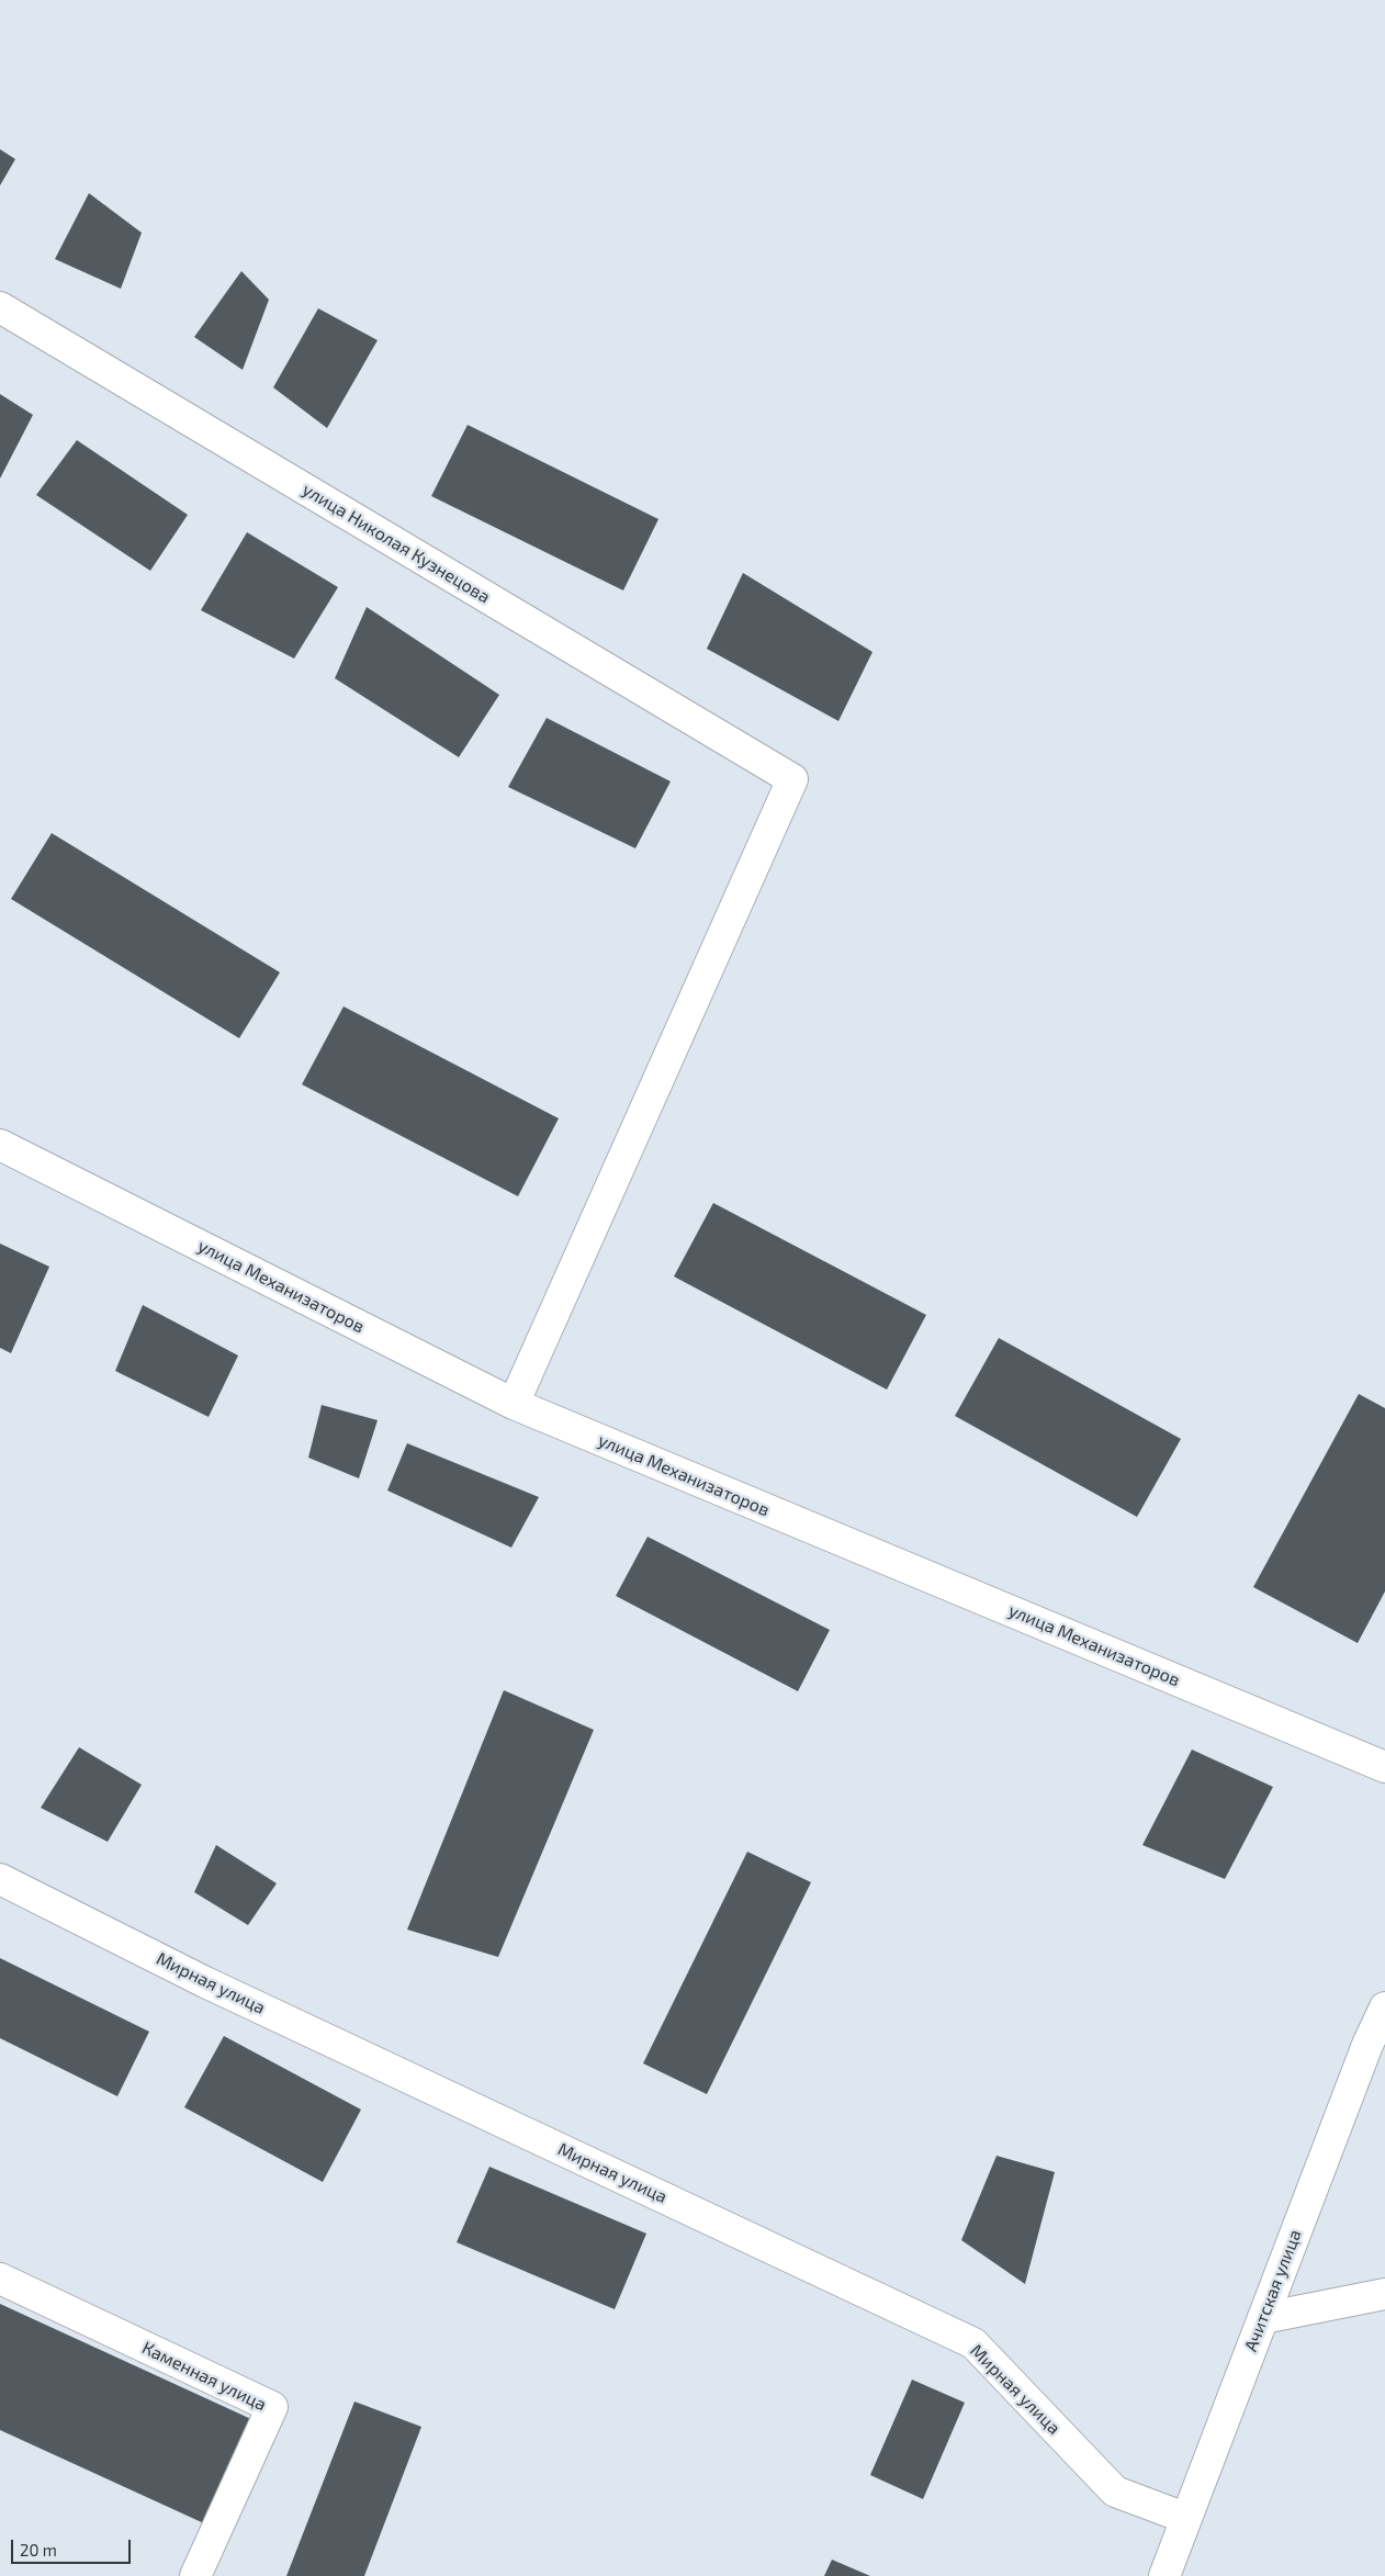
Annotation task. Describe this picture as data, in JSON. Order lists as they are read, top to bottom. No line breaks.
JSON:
{"streets":{"street":["улица Николая Кузнецова","улица Механизаторов","Мирная улица","Ачитская улица","Каменная улица"]},"crossings":[["улица Николая Кузнецова","улица Механизаторов"],["Мирная улица","Ачитская улица"]],"scale_bar":"20 m"}
